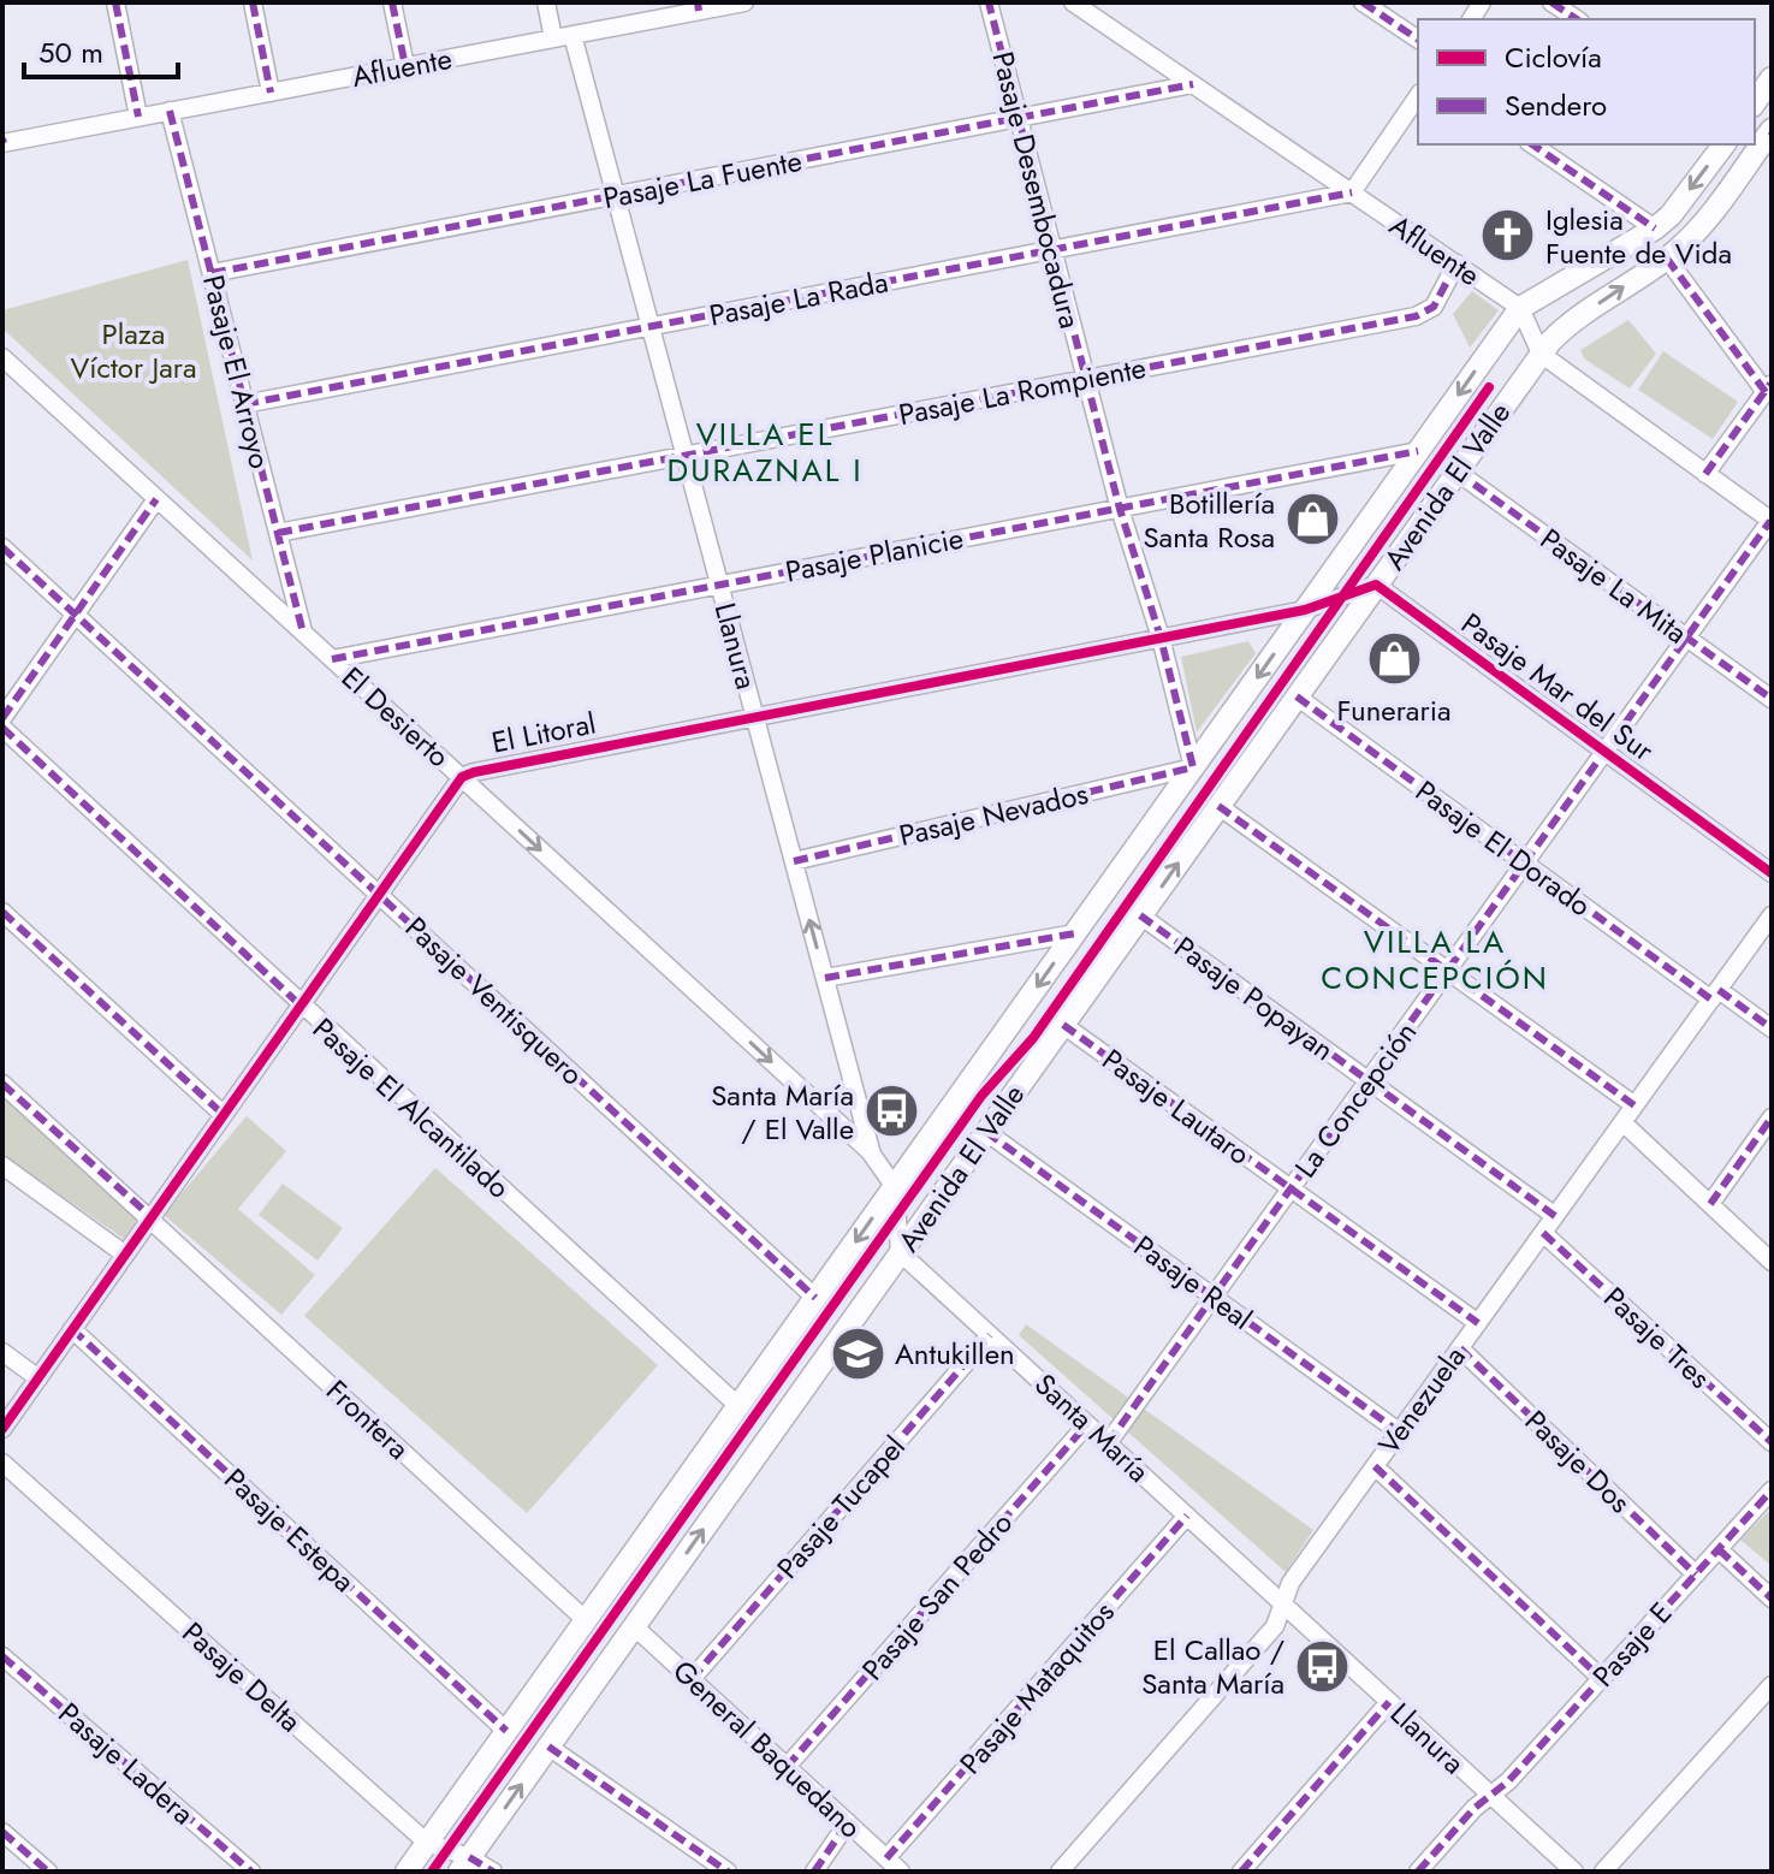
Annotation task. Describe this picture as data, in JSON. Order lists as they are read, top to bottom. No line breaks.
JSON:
{"streets":{"street":["Afluente","Pasaje La Fuente","Pasaje Desembocadura","Pasaje La Rada","Pasaje El Arroyo","Pasaje La Rompiente","Avenida El Valle","Pasaje Planicie","Pasaje La Mita","Llanura","Pasaje Mar del Sur","El Desierto","El Litoral","Pasaje Nevados","Pasaje El Dorado","Pasaje Popayan","Pasaje Ventisquero","La Concepción","Pasaje Lautaro","Pasaje El Alcantilado","Pasaje Real","Pasaje Tres","Venezuela","Frontera","Santa María","Pasaje Dos","Pasaje Tucapel","Pasaje Estepa","Pasaje San Pedro","Pasaje E","Pasaje Delta","Pasaje Mataquitos","General Baquedano","Pasaje Ladera"]},"crossings":[["Afluente","Pasaje La Fuente"],["Afluente","Pasaje La Rada"],["Afluente","Pasaje El Arroyo"],["Afluente","Pasaje La Rompiente"],["Afluente","Avenida El Valle"],["Afluente","Llanura"],["Pasaje La Fuente","Pasaje Desembocadura"],["Pasaje La Fuente","Pasaje El Arroyo"],["Pasaje La Fuente","Llanura"],["Pasaje Desembocadura","Pasaje La Rada"],["Pasaje Desembocadura","Pasaje La Rompiente"],["Pasaje Desembocadura","Avenida El Valle"],["Pasaje Desembocadura","Pasaje Planicie"],["Pasaje Desembocadura","El Litoral"],["Pasaje Desembocadura","Pasaje Nevados"],["Pasaje La Rada","Pasaje El Arroyo"],["Pasaje La Rada","Llanura"],["Pasaje El Arroyo","Pasaje La Rompiente"],["Pasaje El Arroyo","El Desierto"],["Pasaje La Rompiente","Llanura"],["Avenida El Valle","Pasaje Planicie"],["Avenida El Valle","Pasaje La Mita"],["Avenida El Valle","Llanura"],["Avenida El Valle","Pasaje Mar del Sur"],["Avenida El Valle","El Litoral"],["Avenida El Valle","Pasaje Nevados"],["Avenida El Valle","Pasaje El Dorado"],["Avenida El Valle","Pasaje Popayan"],["Avenida El Valle","Pasaje Ventisquero"],["Avenida El Valle","Pasaje Lautaro"],["Avenida El Valle","Pasaje El Alcantilado"],["Avenida El Valle","Pasaje Real"],["Avenida El Valle","Frontera"],["Avenida El Valle","Santa María"],["Avenida El Valle","Pasaje Estepa"],["Avenida El Valle","Pasaje Delta"],["Avenida El Valle","General Baquedano"],["Pasaje Planicie","Llanura"],["Pasaje Planicie","El Desierto"],["Pasaje La Mita","La Concepción"],["Llanura","El Desierto"],["Llanura","El Litoral"],["Llanura","Pasaje Nevados"],["Llanura","Venezuela"],["Llanura","Santa María"],["Llanura","Pasaje E"],["Pasaje Mar del Sur","La Concepción"],["El Desierto","El Litoral"],["El Litoral","Pasaje Ventisquero"],["El Litoral","Pasaje El Alcantilado"],["El Litoral","Frontera"],["El Litoral","Pasaje Estepa"],["Pasaje El Dorado","La Concepción"],["Pasaje El Dorado","Venezuela"],["Pasaje Popayan","La Concepción"],["Pasaje Popayan","Venezuela"],["La Concepción","Pasaje Lautaro"],["La Concepción","Pasaje Real"],["La Concepción","Santa María"],["Pasaje Lautaro","Venezuela"],["Pasaje Real","Venezuela"],["Pasaje Tres","Venezuela"],["Venezuela","Santa María"],["Venezuela","Pasaje Dos"],["Santa María","Pasaje Tucapel"],["Santa María","Pasaje San Pedro"],["Santa María","Pasaje Mataquitos"],["Pasaje Dos","Pasaje E"],["Pasaje Tucapel","General Baquedano"],["Pasaje San Pedro","General Baquedano"],["Pasaje Mataquitos","General Baquedano"]],"one_way":["El Desierto"],"districts":["VILLA EL DURAZNAL I","VILLA LA CONCEPCIÓN"],"parks":["Plaza Víctor Jara"],"places":{"church":["Iglesia Fuente de Vida"],"shop":["Botillería Santa Rosa","Funeraria"],"bus stop":["Santa María / El Valle","El Callao / Santa María"],"school or university":["Antukillen"]},"legend":["Ciclovía","Sendero"],"scale_bar":"50 m"}
